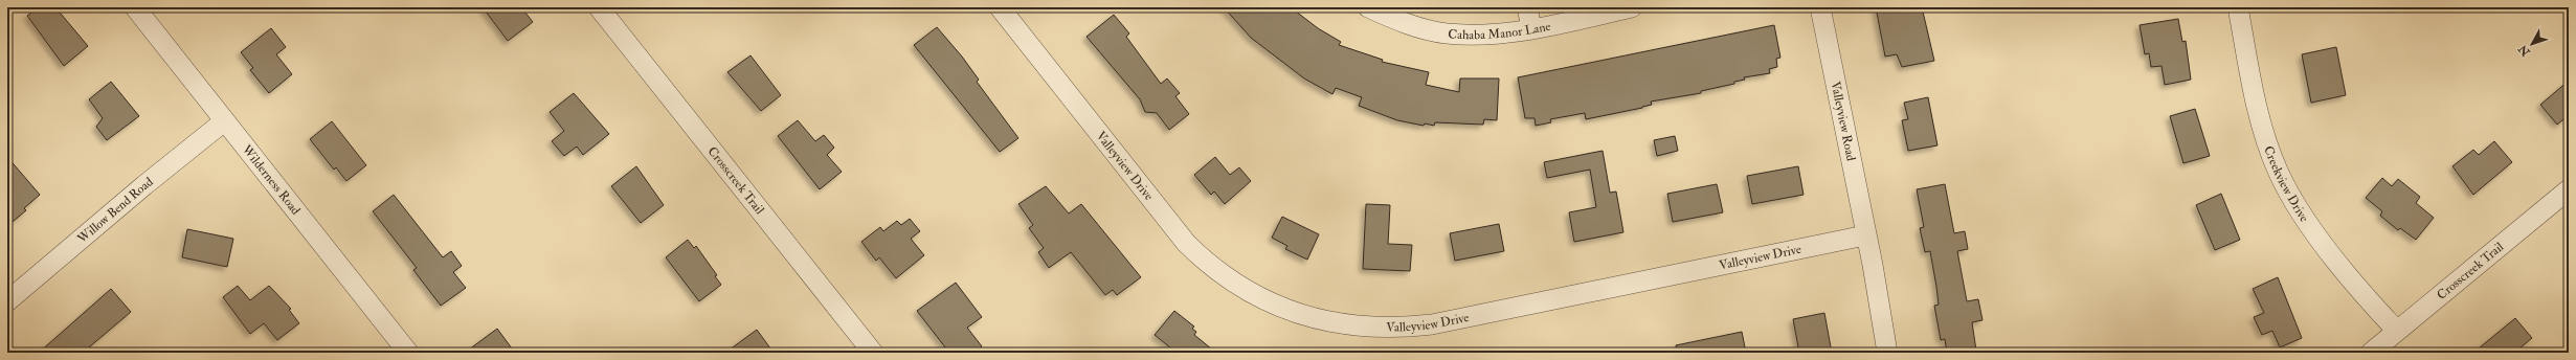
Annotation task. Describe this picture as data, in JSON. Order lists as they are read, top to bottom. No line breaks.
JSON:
{"streets":{"street":["Cahaba Manor Lane","Valleyview Road","Valleyview Drive","Wilderness Road","Crosscreek Trail","Creekview Drive","Willow Bend Road"]},"crossings":[["Valleyview Road","Valleyview Drive"],["Wilderness Road","Willow Bend Road"],["Crosscreek Trail","Creekview Drive"]],"north":"bottom left"}
